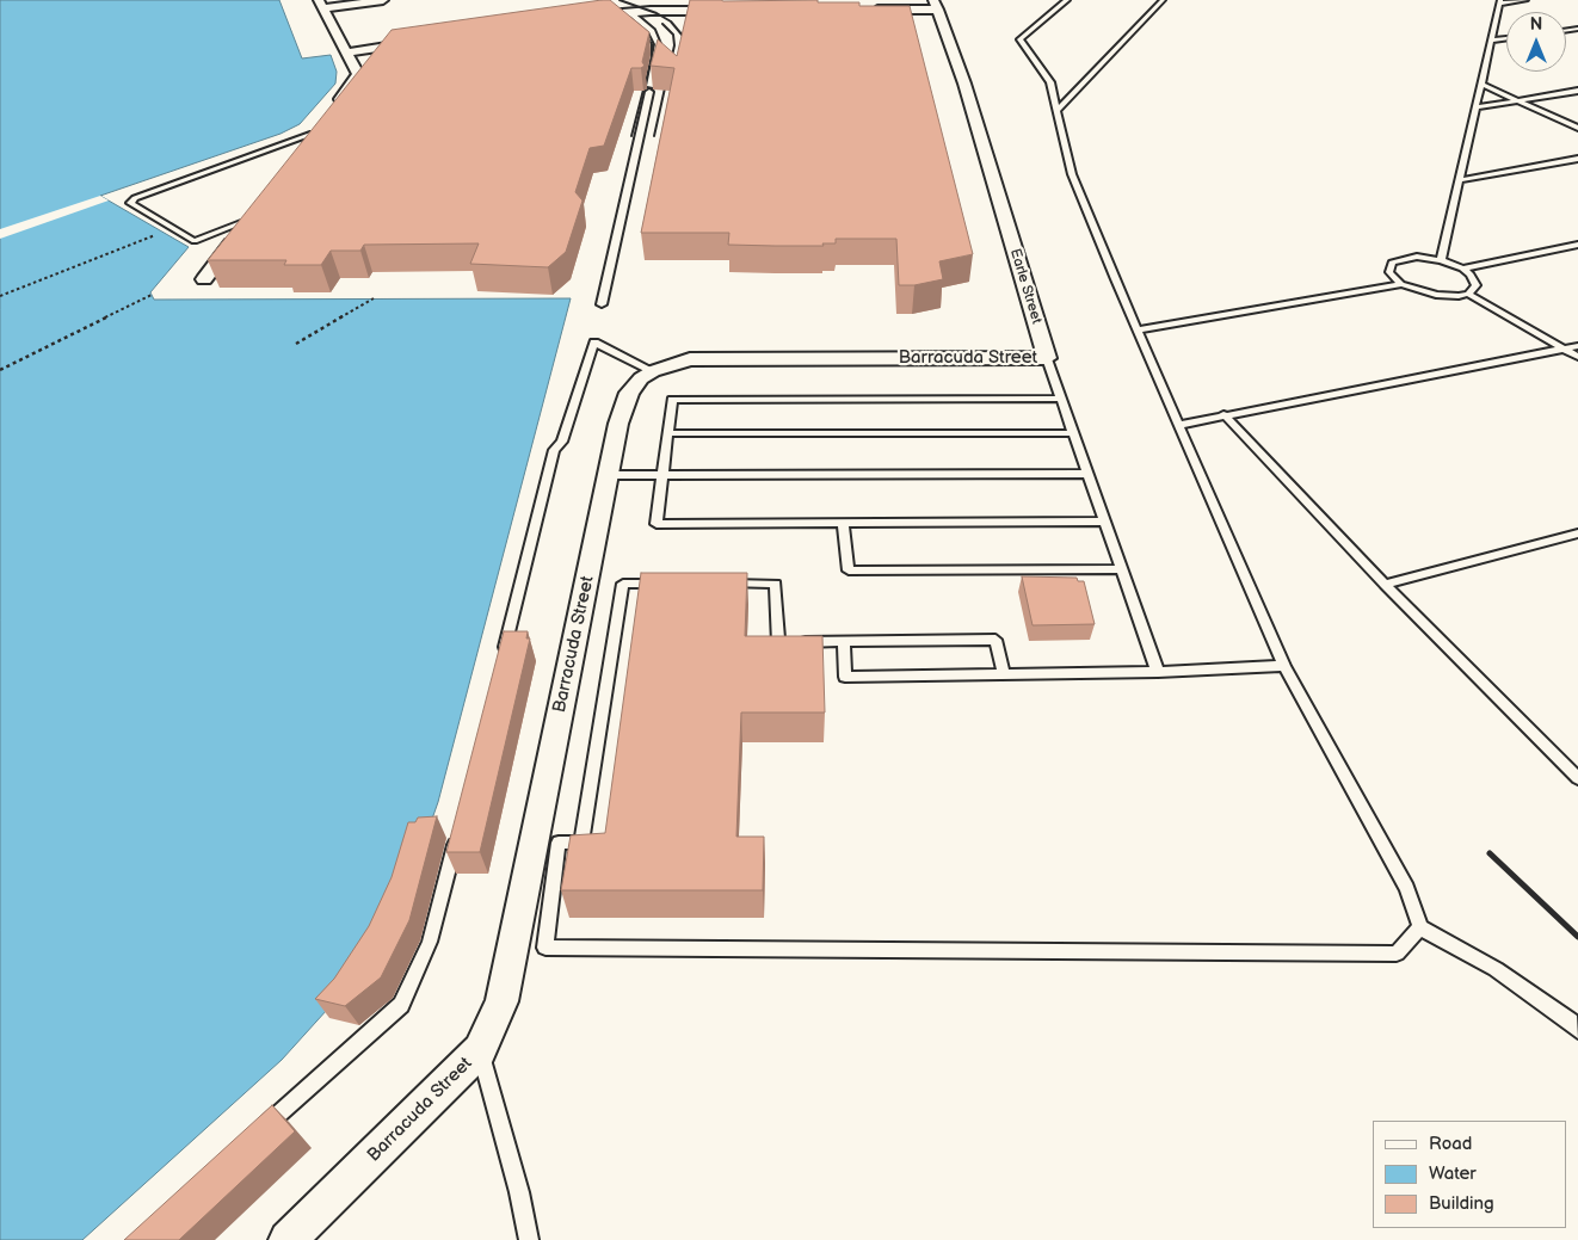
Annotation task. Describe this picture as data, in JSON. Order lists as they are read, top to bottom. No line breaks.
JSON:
{"streets":{"street":["Earle Street","Barracuda Street"]},"crossings":[["Earle Street","Barracuda Street"]],"legend":["Road","Water","Building"],"north":"top"}
